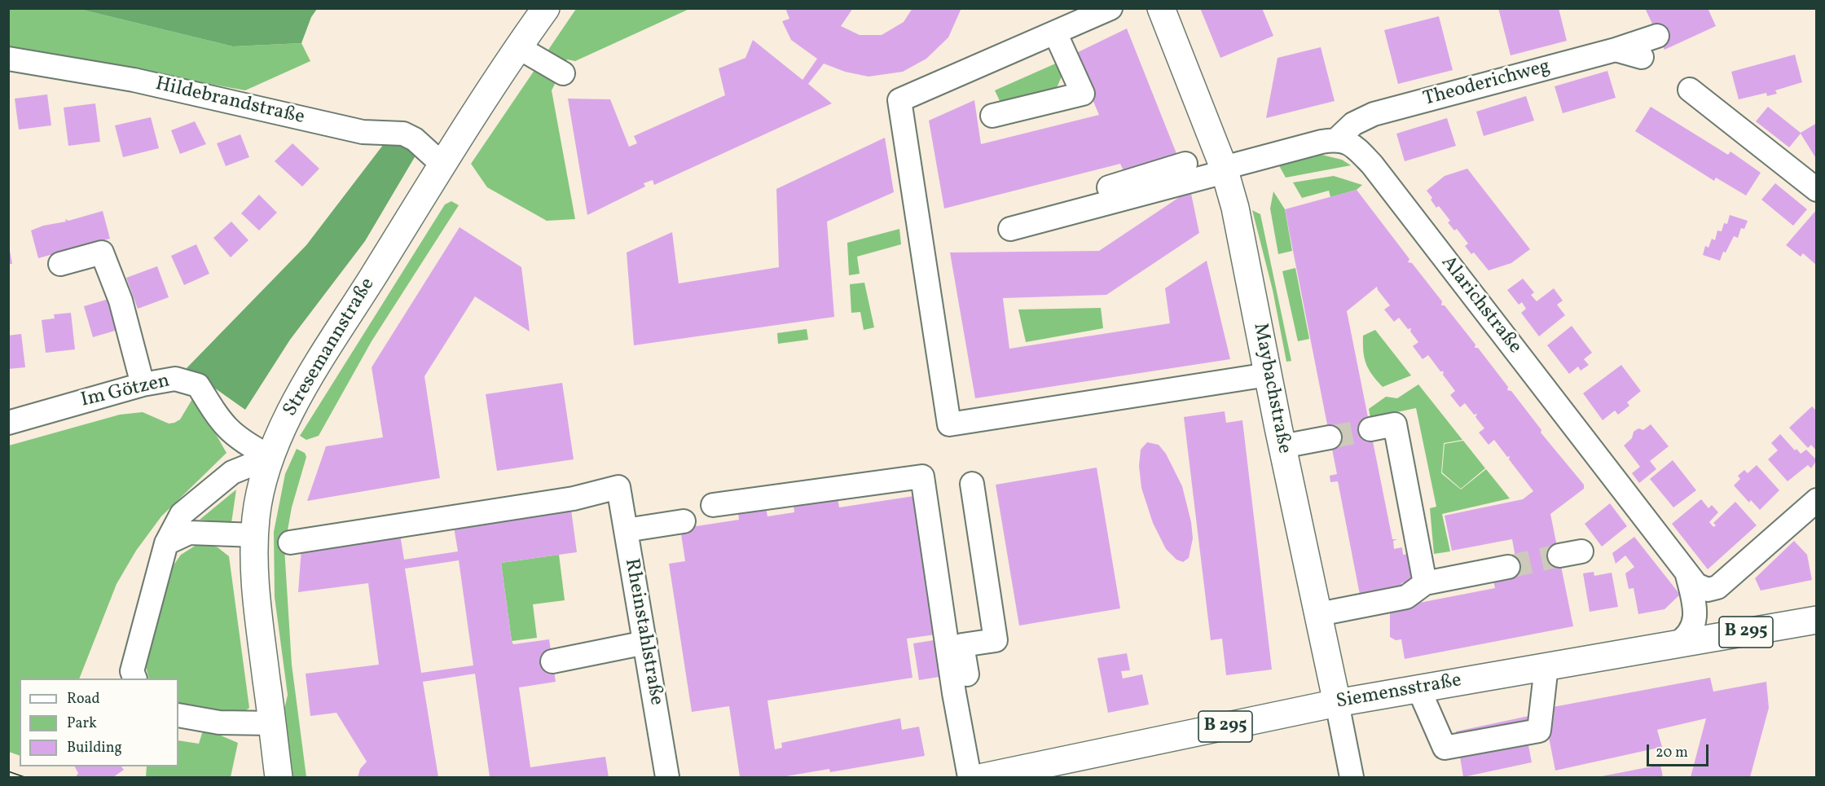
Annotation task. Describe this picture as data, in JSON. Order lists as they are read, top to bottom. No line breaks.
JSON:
{"streets":{"main road":["Stresemannstraße","Maybachstraße","B 295","Siemensstraße"],"street":["Theoderichweg","Hildebrandstraße","Alarichstraße","Im Götzen","Rheinstahlstraße"]},"crossings":[["Theoderichweg","Alarichstraße"],["Hildebrandstraße","Stresemannstraße"],["Stresemannstraße","Im Götzen"],["Maybachstraße","Siemensstraße"]],"legend":["Road","Park","Building"],"scale_bar":"20 m"}
